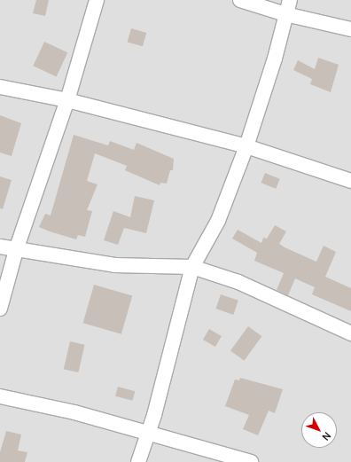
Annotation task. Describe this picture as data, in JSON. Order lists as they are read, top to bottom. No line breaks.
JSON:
{"north":"bottom right"}
